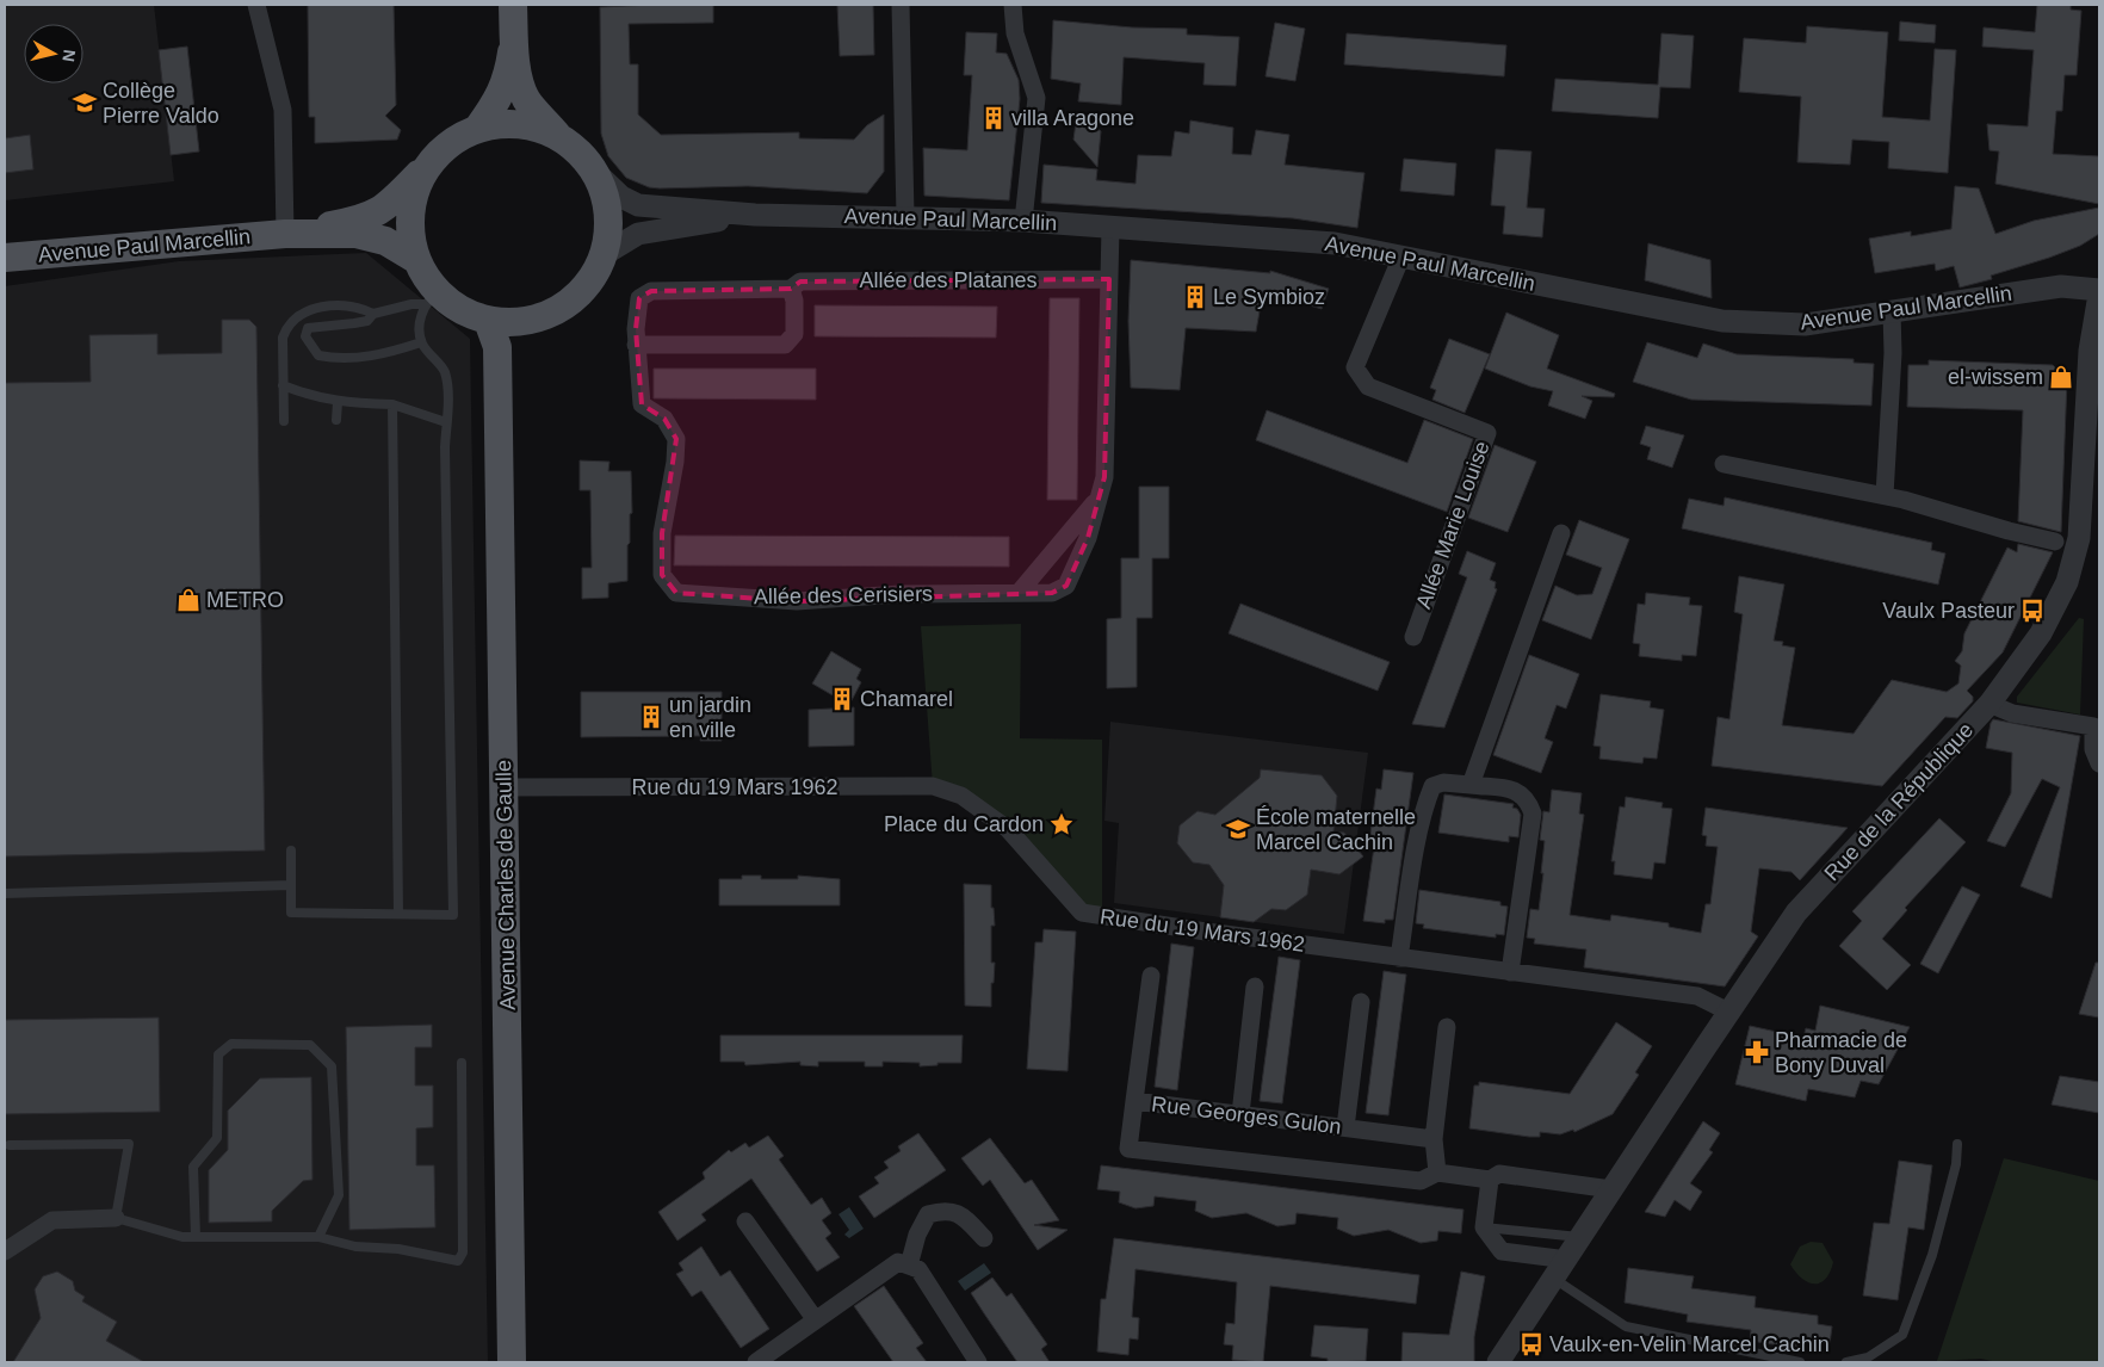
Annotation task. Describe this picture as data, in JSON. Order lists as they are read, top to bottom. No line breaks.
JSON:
{"streets":{"main road":["Avenue Paul Marcellin","Avenue Charles de Gaulle"],"street":["Allée des Platanes","Allée Marie Louise","Allée des Cerisiers","Rue du 19 Mars 1962","Rue de la République","Rue Georges Gulon"]},"crossings":[["Avenue Paul Marcellin","Allée Marie Louise"],["Avenue Paul Marcellin","Allée des Cerisiers"],["Avenue Paul Marcellin","Avenue Charles de Gaulle"],["Allée des Platanes","Allée des Cerisiers"],["Rue du 19 Mars 1962","Rue de la République"],["Rue du 19 Mars 1962","Avenue Charles de Gaulle"],["Rue de la République","Rue Georges Gulon"]],"places":{"school or university":["Collège Pierre Valdo","École maternelle Marcel Cachin"],"building":["villa Aragone","Le Symbioz","Chamarel","un jardin en ville"],"shop":["el-wissem","METRO"],"bus stop":["Vaulx Pasteur","Vaulx-en-Velin Marcel Cachin"],"place":["Place du Cardon"],"pharmacy":["Pharmacie de Bony Duval"]},"north":"right"}
